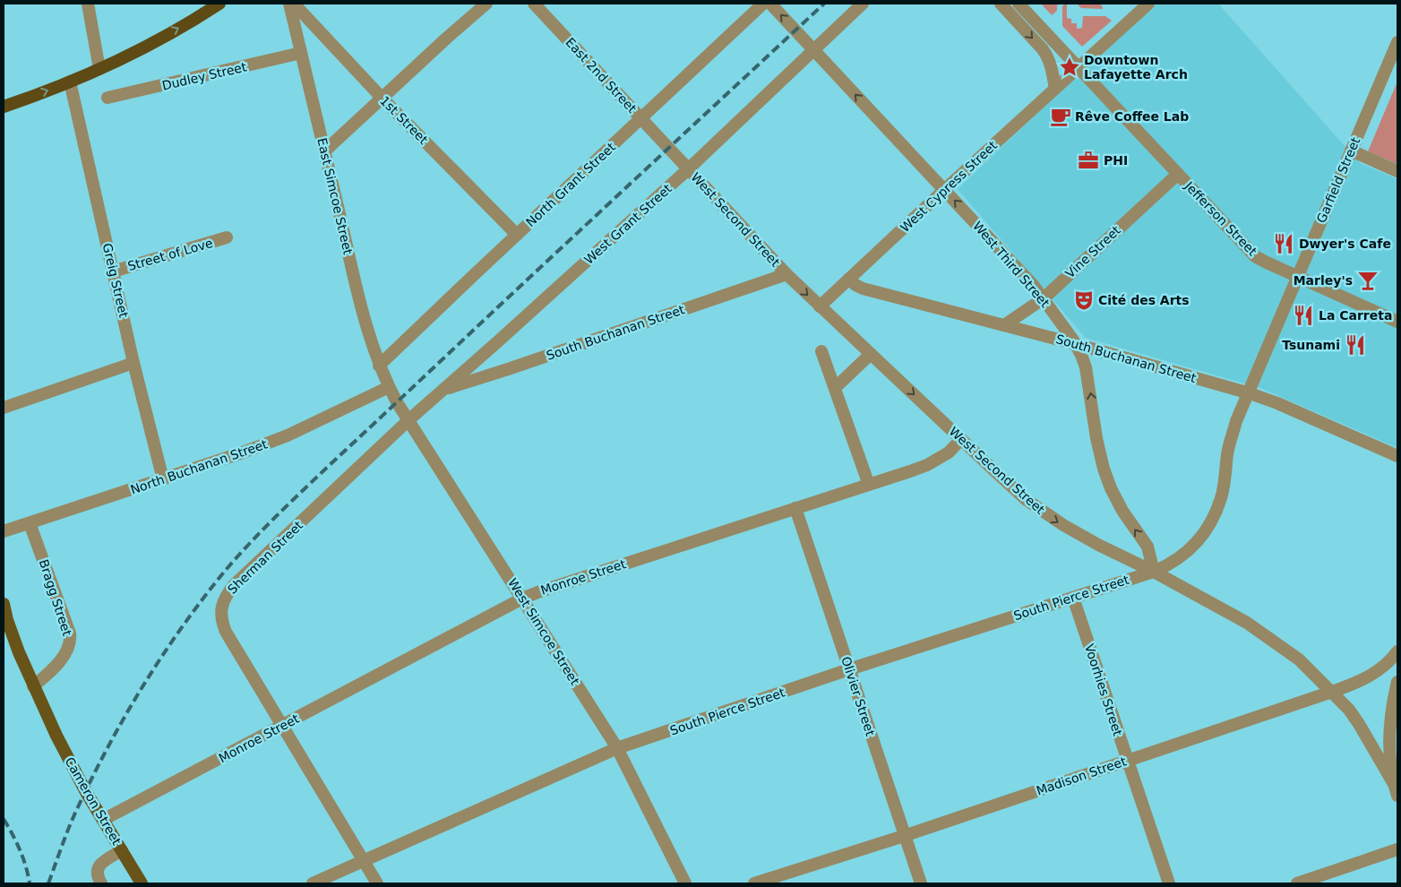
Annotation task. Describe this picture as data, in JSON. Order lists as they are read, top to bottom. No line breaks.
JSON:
{"streets":{"main road":["Cameron Street"],"street":["East 2nd Street","Dudley Street","1st Street","Garfield Street","North Grant Street","West Cypress Street","East Simcoe Street","Jefferson Street","West Second Street","West Grant Street","Vine Street","Street of Love","West Third Street","Greig Street","South Buchanan Street","North Buchanan Street","Sherman Street","Monroe Street","Bragg Street","South Pierce Street","West Simcoe Street","Voorhies Street","Olivier Street","Madison Street"]},"crossings":[["East 2nd Street","North Grant Street"],["East 2nd Street","West Second Street"],["Dudley Street","East Simcoe Street"],["1st Street","North Grant Street"],["Garfield Street","Jefferson Street"],["Garfield Street","South Buchanan Street"],["Garfield Street","South Pierce Street"],["North Grant Street","East Simcoe Street"],["West Cypress Street","Jefferson Street"],["West Cypress Street","West Second Street"],["West Cypress Street","West Third Street"],["West Cypress Street","South Buchanan Street"],["East Simcoe Street","North Buchanan Street"],["East Simcoe Street","West Simcoe Street"],["Jefferson Street","Vine Street"],["West Second Street","West Grant Street"],["West Second Street","West Third Street"],["West Second Street","South Buchanan Street"],["West Second Street","Monroe Street"],["West Second Street","South Pierce Street"],["West Second Street","Madison Street"],["West Grant Street","West Third Street"],["West Grant Street","South Buchanan Street"],["West Grant Street","Sherman Street"],["West Grant Street","West Simcoe Street"],["Vine Street","West Third Street"],["Vine Street","South Buchanan Street"],["Street of Love","Greig Street"],["West Third Street","South Buchanan Street"],["West Third Street","South Pierce Street"],["Greig Street","North Buchanan Street"],["South Buchanan Street","South Pierce Street"],["North Buchanan Street","Bragg Street"],["North Buchanan Street","West Simcoe Street"],["Sherman Street","Monroe Street"],["Sherman Street","South Pierce Street"],["Sherman Street","West Simcoe Street"],["Monroe Street","West Simcoe Street"],["Monroe Street","Olivier Street"],["Monroe Street","Cameron Street"],["Bragg Street","Cameron Street"],["South Pierce Street","West Simcoe Street"],["South Pierce Street","Voorhies Street"],["South Pierce Street","Olivier Street"],["Voorhies Street","Madison Street"],["Olivier Street","Madison Street"]],"one_way":["West Second Street","West Third Street"],"places":{"place":["Downtown Lafayette Arch"],"cafe":["Rêve Coffee Lab"],"office":["PHI"],"restaurant":["Dwyer's Cafe","La Carreta","Tsunami"],"bar":["Marley's"],"theatre":["Cité des Arts"]}}
